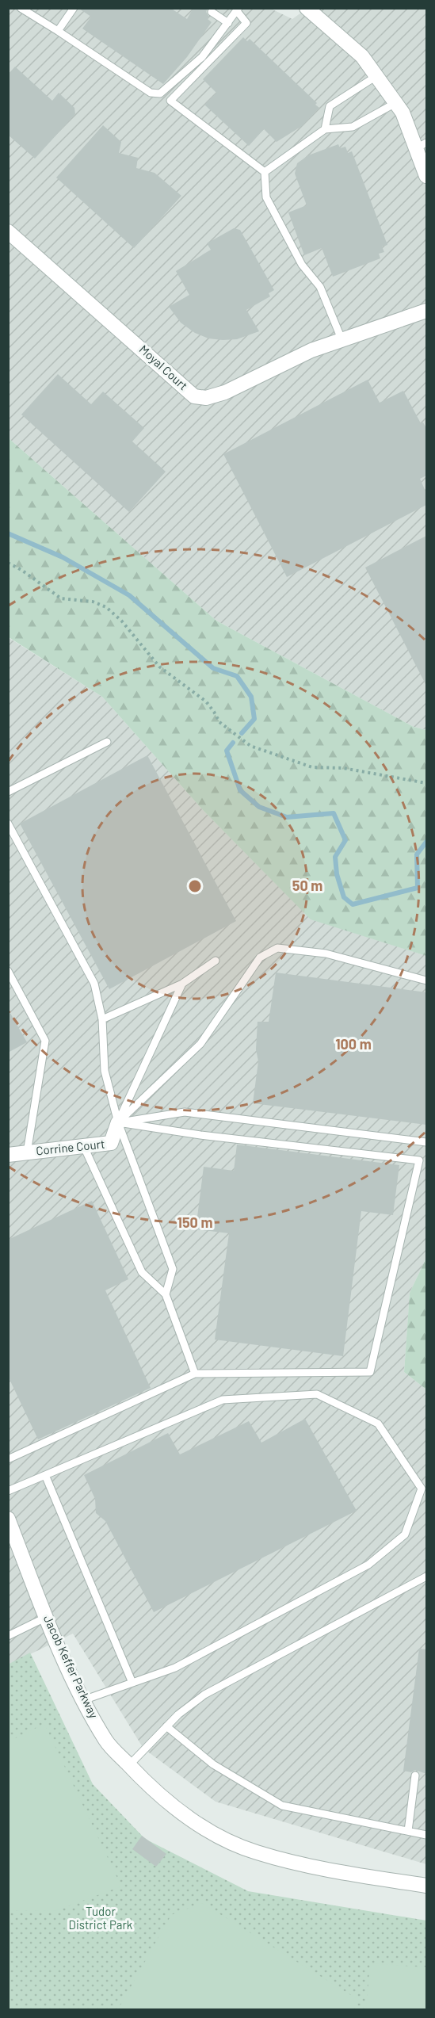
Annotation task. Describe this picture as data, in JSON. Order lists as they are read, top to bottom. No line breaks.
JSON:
{"streets":{"street":["Moyal Court","Corrine Court","Jacob Keffer Parkway"]},"parks":["Tudor District Park"],"rings":["50 m","100 m","150 m"]}
